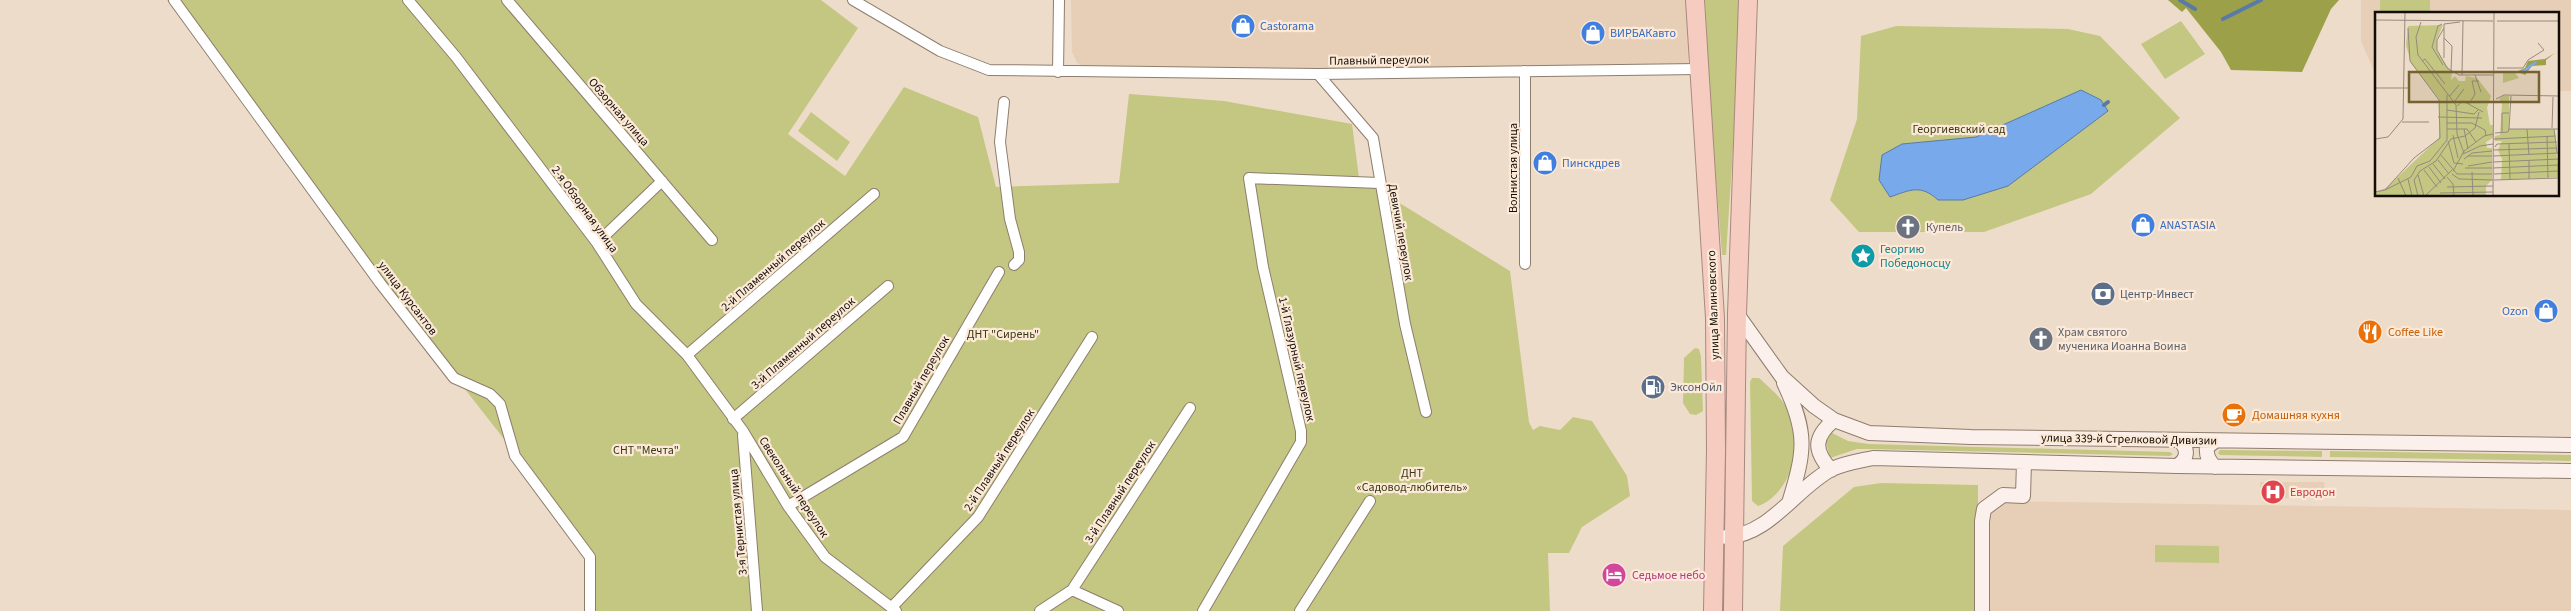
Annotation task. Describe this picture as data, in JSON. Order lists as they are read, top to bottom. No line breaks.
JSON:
{"streets":{"highway":["улица Малиновского"],"main road":["улица 339-й Стрелковой Дивизии"],"street":["Плавный переулок","Обзорная улица","Волнистая улица","2-я Обзорная улица","Девичий переулок","2-й Пламенный переулок","улица Курсантов","3-й Пламенный переулок","1-й Глазурный переулок","2-й Плавный переулок","Свекольный переулок","3-й Плавный переулок","3-я Тернистая улица"]},"crossings":[["Плавный переулок","Волнистая улица"],["Плавный переулок","Девичий переулок"],["Плавный переулок","улица Малиновского"],["Плавный переулок","Свекольный переулок"],["2-я Обзорная улица","2-й Пламенный переулок"],["2-я Обзорная улица","3-й Пламенный переулок"],["2-я Обзорная улица","Свекольный переулок"],["2-я Обзорная улица","3-я Тернистая улица"],["Девичий переулок","1-й Глазурный переулок"],["улица Малиновского","улица 339-й Стрелковой Дивизии"],["2-й Плавный переулок","Свекольный переулок"],["Свекольный переулок","3-я Тернистая улица"]],"parks":["Георгиевский сад","ДНТ \"Сирень\"","СНТ \"Мечта\"","ДНТ «Садовод-любитель»"],"places":{"shop":["Castorama","ВИРБАКавто","Пинскдрев","ANASTASIA","Ozon"],"church":["Купель","Храм святого мученика Иоанна Воина"],"place":["Георгию Победоносцу"],"bank":["Центр-Инвест"],"restaurant":["Coffee Like"],"fuel station":["ЭксонОйл"],"cafe":["Домашняя кухня"],"hospital":["Евродон"],"hotel":["Седьмое небо"]}}
